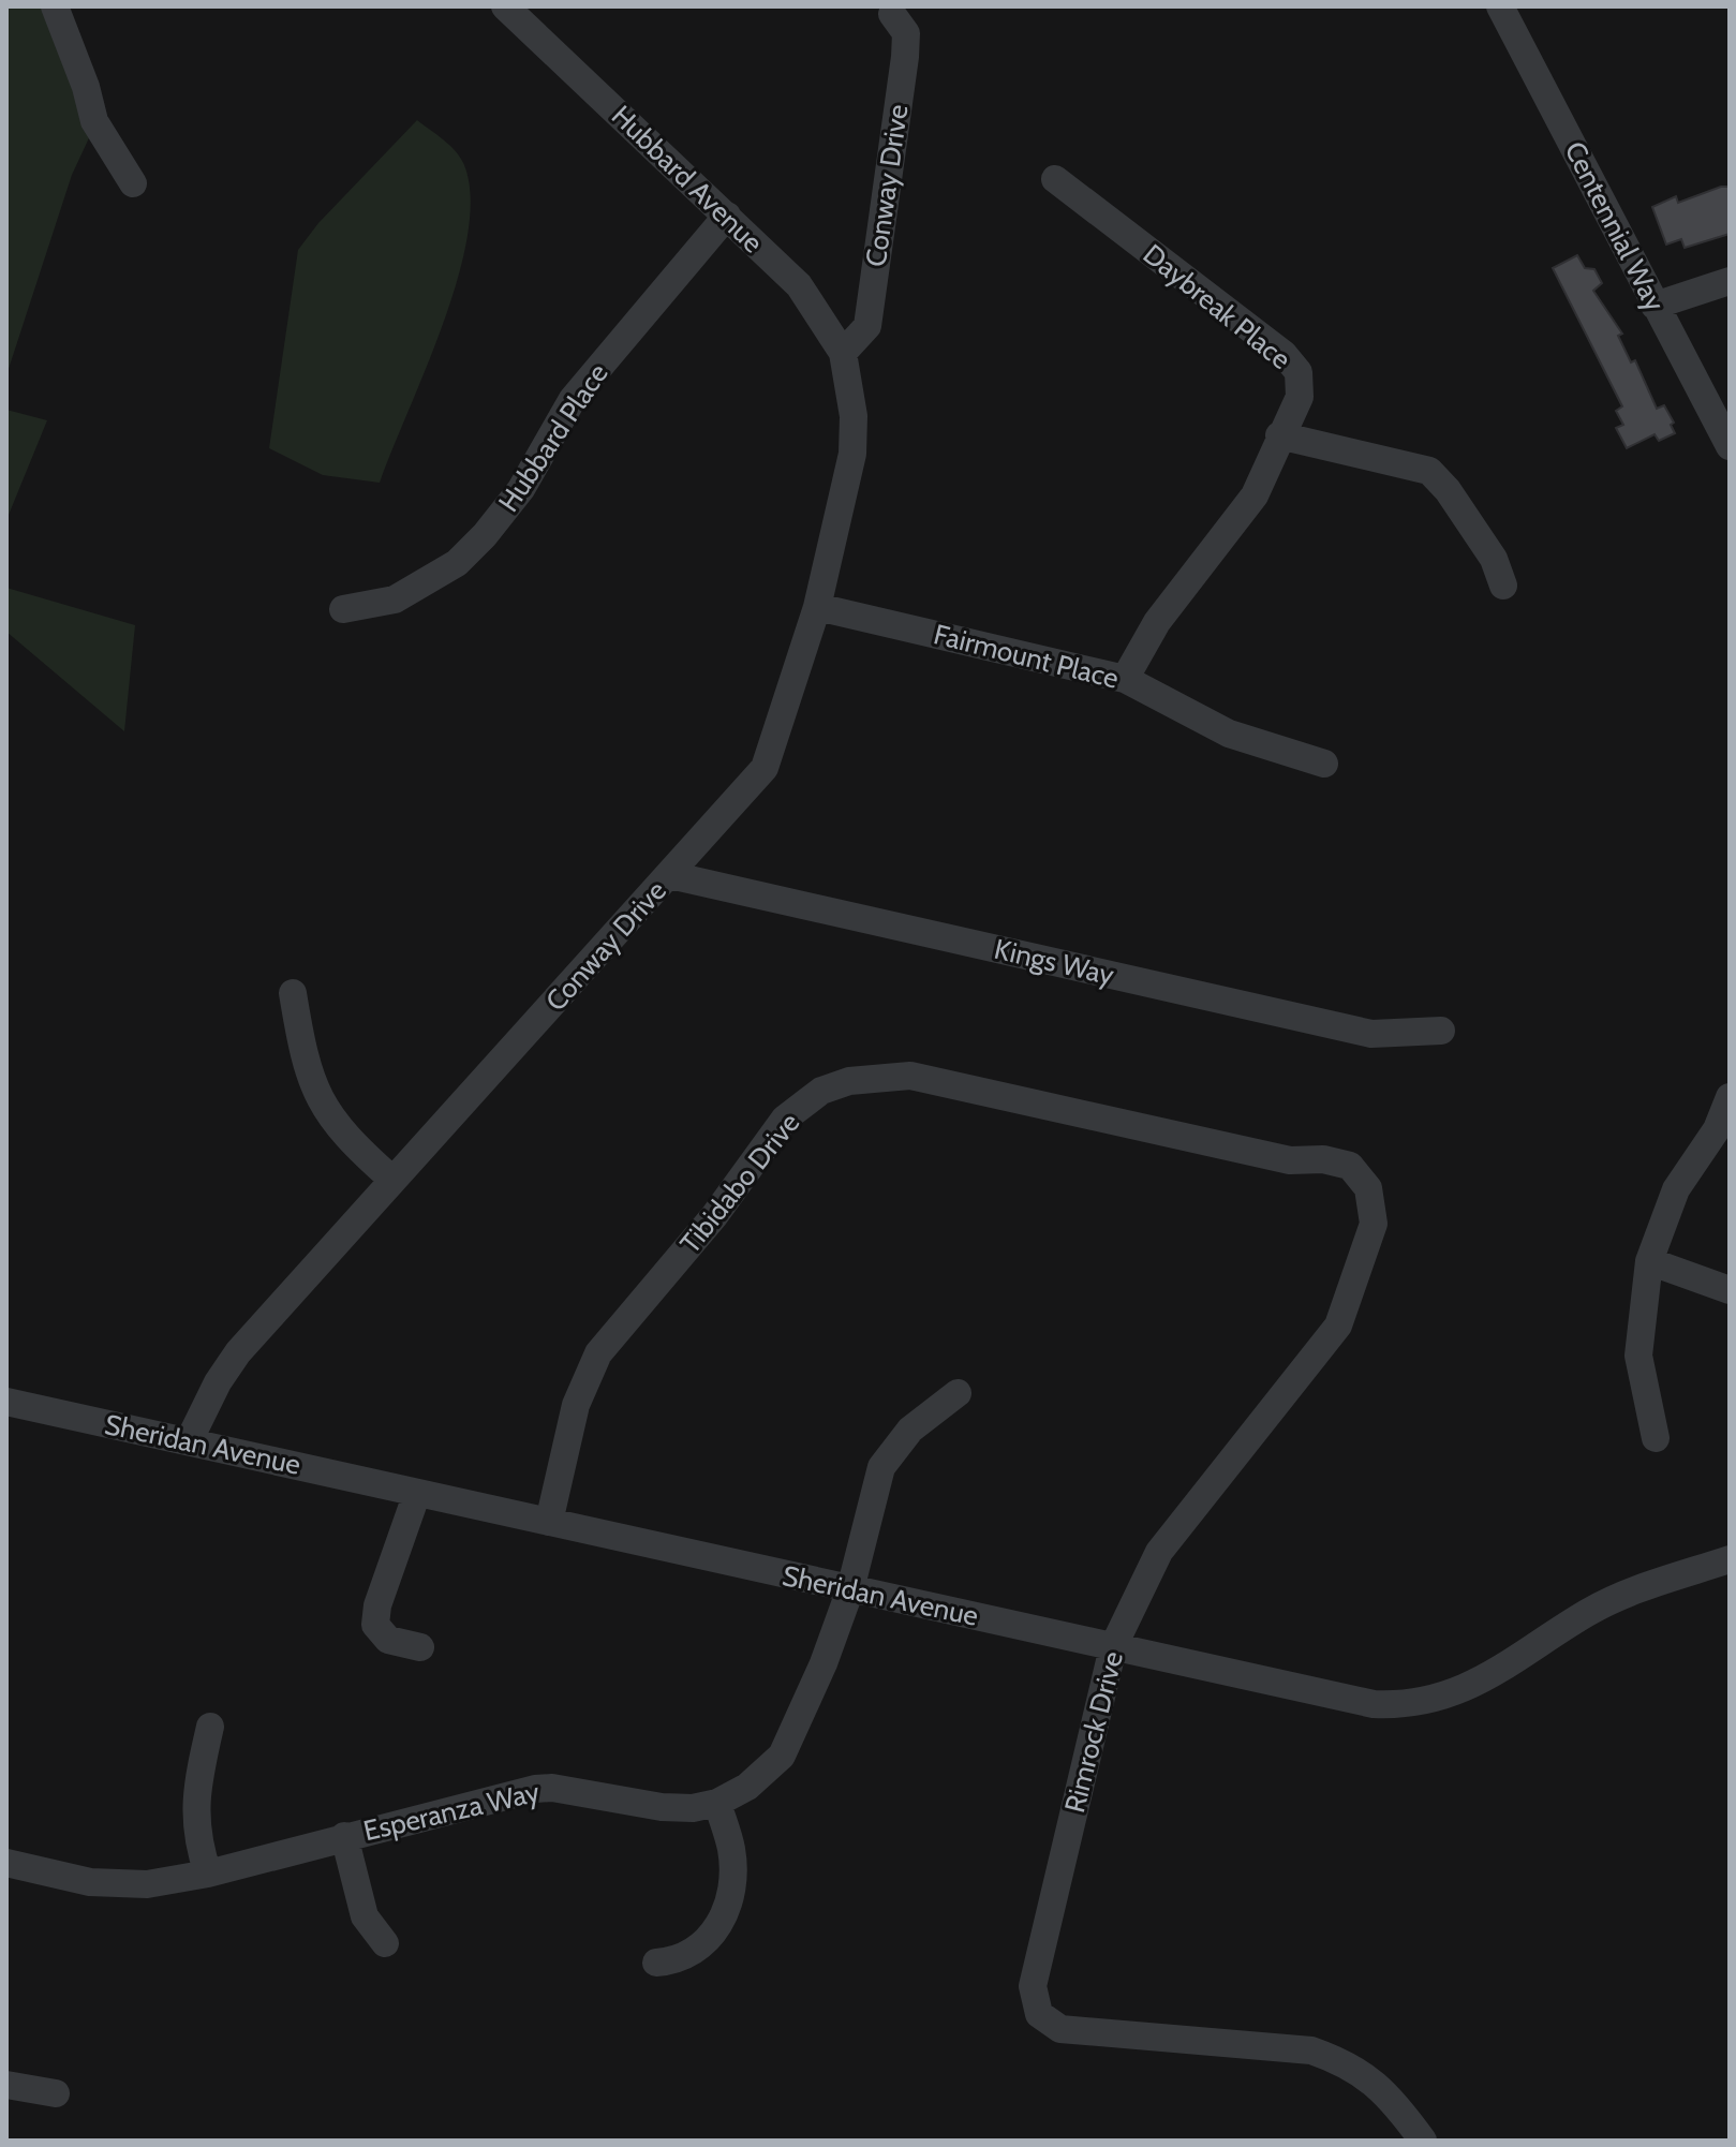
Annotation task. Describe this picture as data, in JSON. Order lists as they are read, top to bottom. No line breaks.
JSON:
{"streets":{"street":["Hubbard Avenue","Conway Drive","Centennial Way","Daybreak Place","Hubbard Place","Fairmount Place","Kings Way","Tibidabo Drive","Sheridan Avenue","Rimrock Drive","Esperanza Way"]},"crossings":[["Hubbard Avenue","Conway Drive"],["Hubbard Avenue","Hubbard Place"],["Conway Drive","Fairmount Place"],["Conway Drive","Kings Way"],["Conway Drive","Sheridan Avenue"],["Daybreak Place","Fairmount Place"],["Tibidabo Drive","Sheridan Avenue"],["Tibidabo Drive","Rimrock Drive"],["Sheridan Avenue","Rimrock Drive"],["Sheridan Avenue","Esperanza Way"]]}
